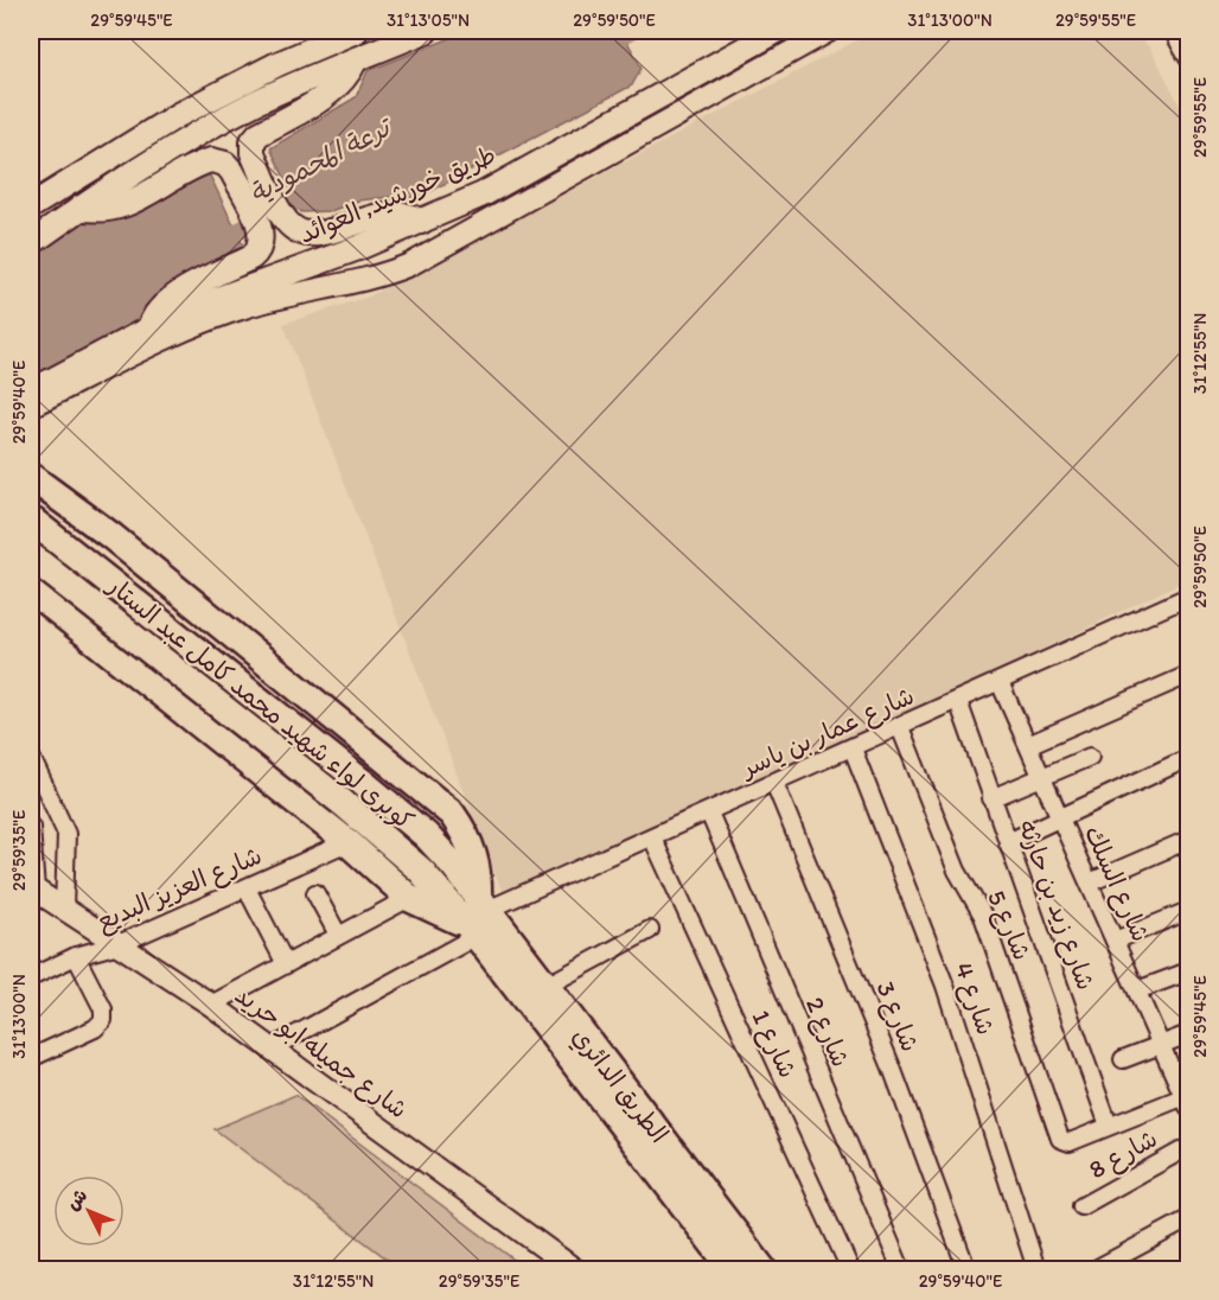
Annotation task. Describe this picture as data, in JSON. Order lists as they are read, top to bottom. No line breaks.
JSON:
{"streets":{"main road":["طريق خورشيد, العوائد","كوبرى لواء شهيد محمد كامل عبد الستار","الطريق الدائري"],"street":["شارع عمار بن ياسر","شارع السلك","شارع العزيز البديع","شارع زيد بن حارثه","شارع 5","شارع 4","شارع 3","شارع 2","شارع 1","شارع جميله ابو حريد","شارع 8"]},"crossings":[["كوبرى لواء شهيد محمد كامل عبد الستار","شارع عمار بن ياسر"],["كوبرى لواء شهيد محمد كامل عبد الستار","الطريق الدائري"],["شارع عمار بن ياسر","شارع السلك"],["شارع عمار بن ياسر","شارع زيد بن حارثه"],["شارع عمار بن ياسر","شارع 5"],["شارع عمار بن ياسر","شارع 4"],["شارع عمار بن ياسر","شارع 3"],["شارع عمار بن ياسر","شارع 2"],["شارع عمار بن ياسر","شارع 1"],["شارع عمار بن ياسر","شارع جميله ابو حريد"],["شارع عمار بن ياسر","الطريق الدائري"],["شارع العزيز البديع","شارع جميله ابو حريد"],["شارع زيد بن حارثه","شارع 5"]],"water":["ترعة المحمودية"],"north":"top left","coordinates":["29°59'45\"E","31°13'05\"N","29°59'50\"E","31°13'00\"N","29°59'55\"E","31°12'55\"N","29°59'40\"E","29°59'35\"E"]}
